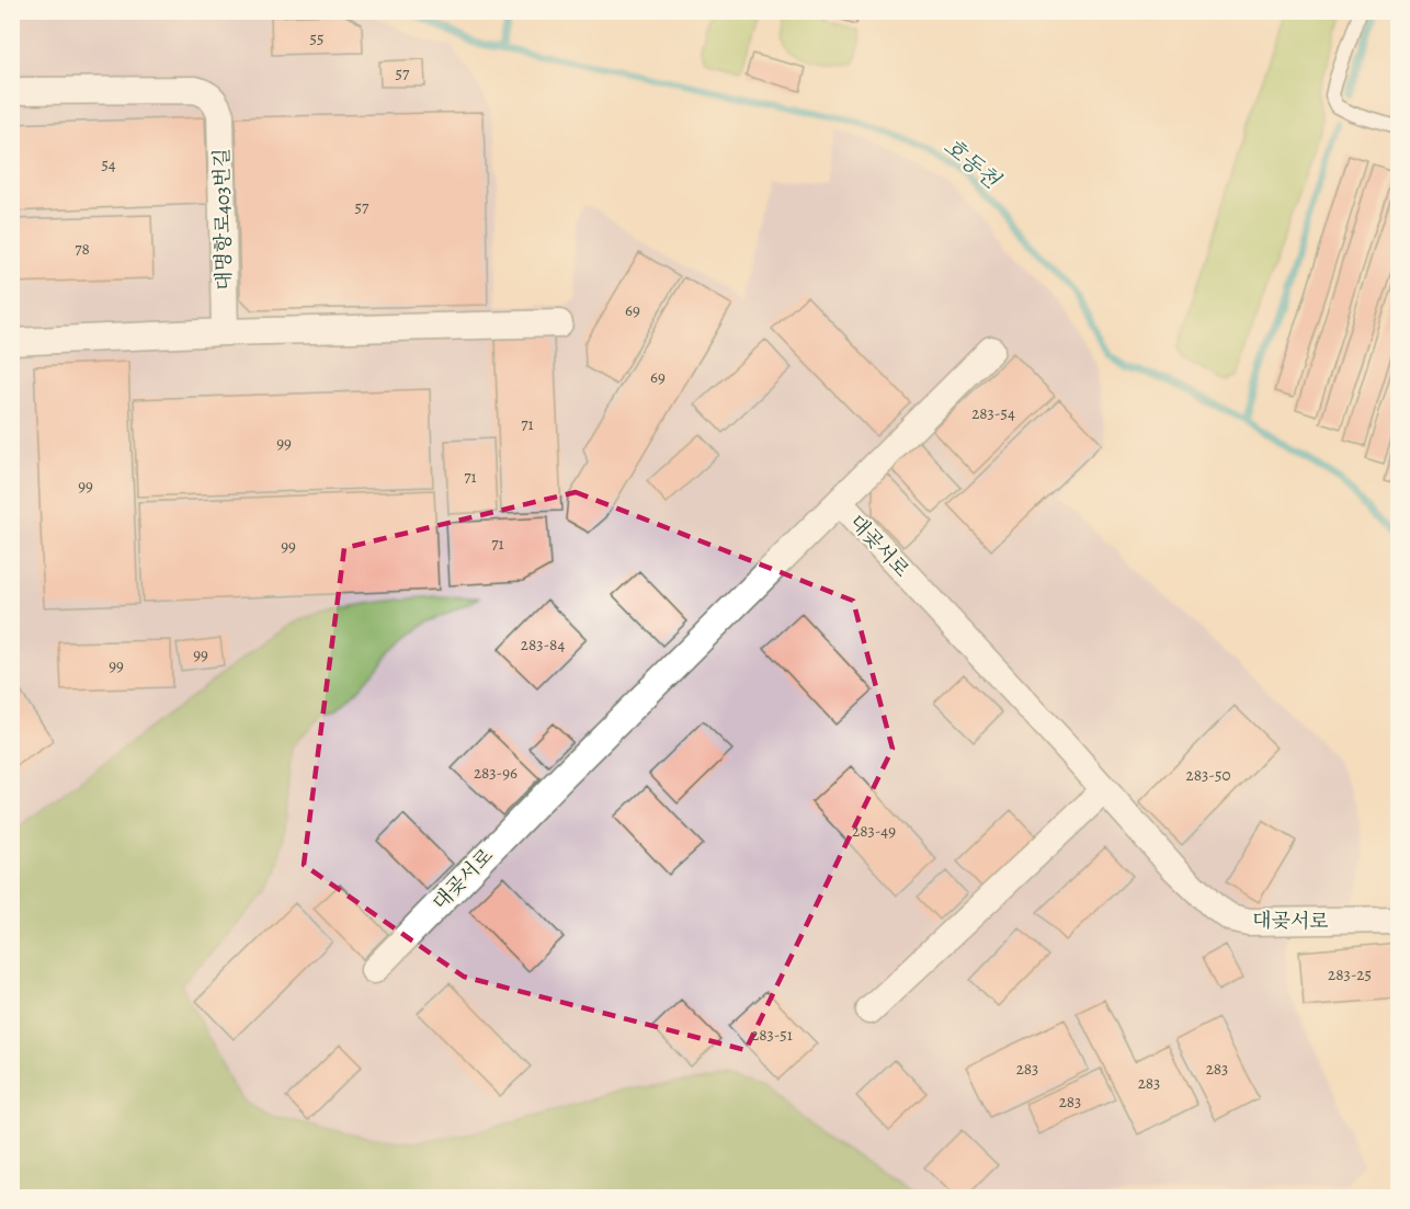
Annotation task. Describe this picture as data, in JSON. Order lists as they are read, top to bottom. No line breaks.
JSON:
{"streets":{"street":["대명항로403번길","대곶서로"]},"water":["호동천"],"house_numbers":["55","57","54","57","78","69","69","283-54","71","99","71","99","71","99","283-84","99","99","283-96","283-50","283-49","283-25","283-51","283","283","283","283"]}
